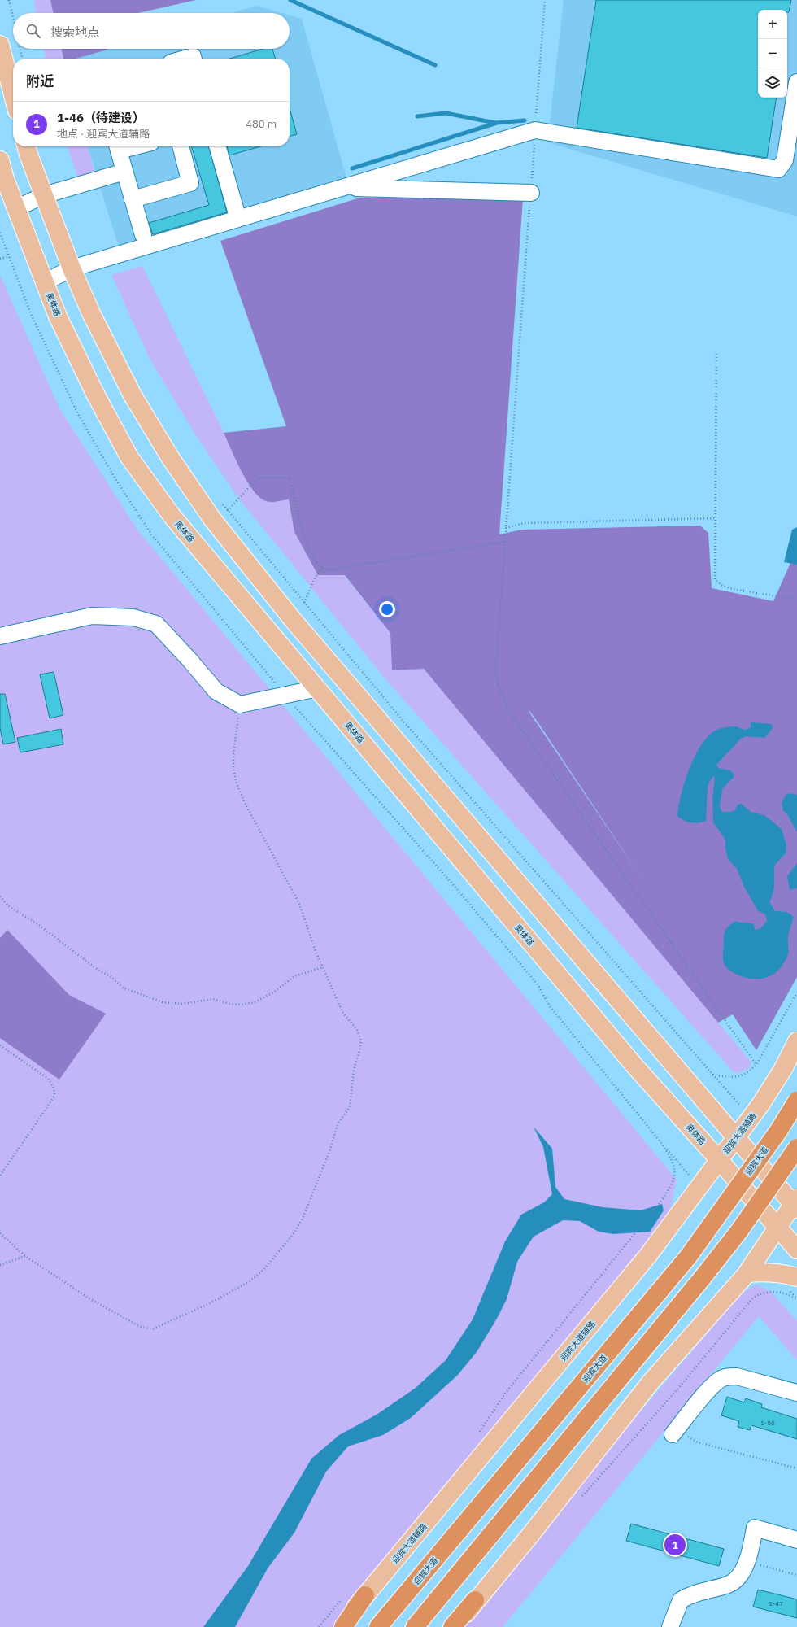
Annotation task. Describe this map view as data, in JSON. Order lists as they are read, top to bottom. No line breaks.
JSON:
{"streets":{"highway":["迎宾大道"],"main road":["奥体路","迎宾大道辅路"]},"crossings":[["奥体路","迎宾大道辅路"]],"house_numbers":["1-50","1-47"],"page":{"map_buttons":["+","−"],"search":"搜索地点","heading":"附近","list":[{"mark":"1","name":"1-46（待建设）","note":"地点 · 迎宾大道辅路","value":"480 m"}],"pins":"1"}}
